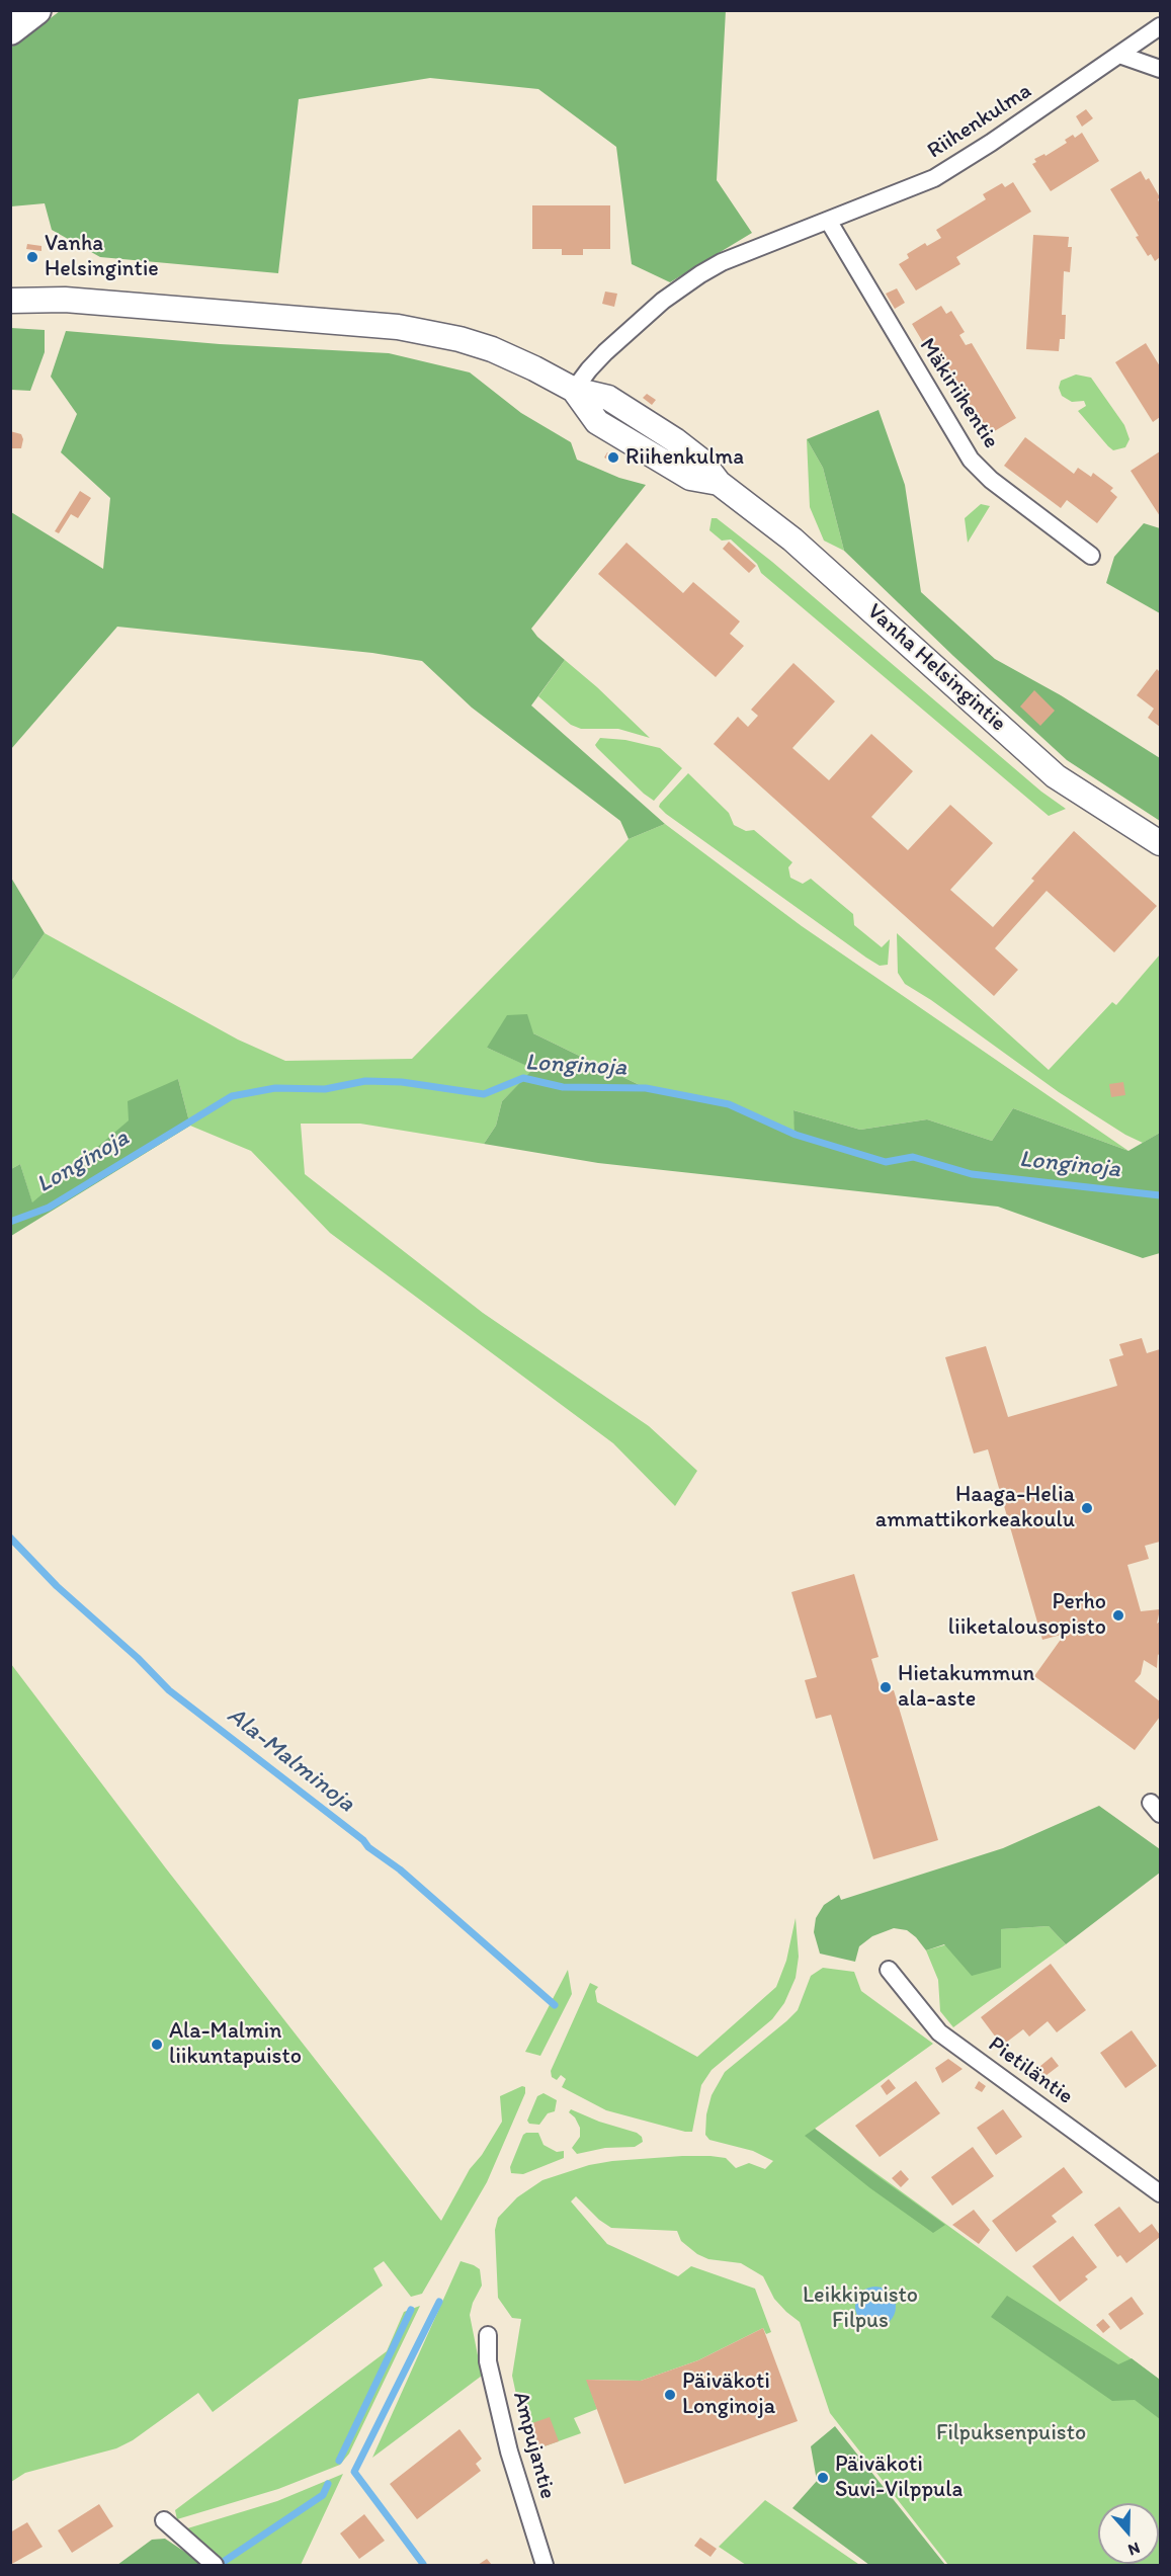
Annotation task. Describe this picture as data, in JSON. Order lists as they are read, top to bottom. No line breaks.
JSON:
{"streets":{"main road":["Vanha Helsingintie"],"street":["Riihenkulma","Mäkiriihentie","Pietiläntie","Ampujantie"]},"crossings":[["Riihenkulma","Mäkiriihentie"],["Riihenkulma","Vanha Helsingintie"]],"water":["Longinoja","Ala-Malminoja"],"parks":["Leikkipuisto Filpus","Filpuksenpuisto"],"places":["Vanha Helsingintie","Riihenkulma","Haaga-Helia ammattikorkeakoulu","Perho liiketalousopisto","Hietakummun ala-aste","Ala-Malmin liikuntapuisto","Päiväkoti Longinoja","Päiväkoti Suvi-Vilppula"],"north":"bottom"}
